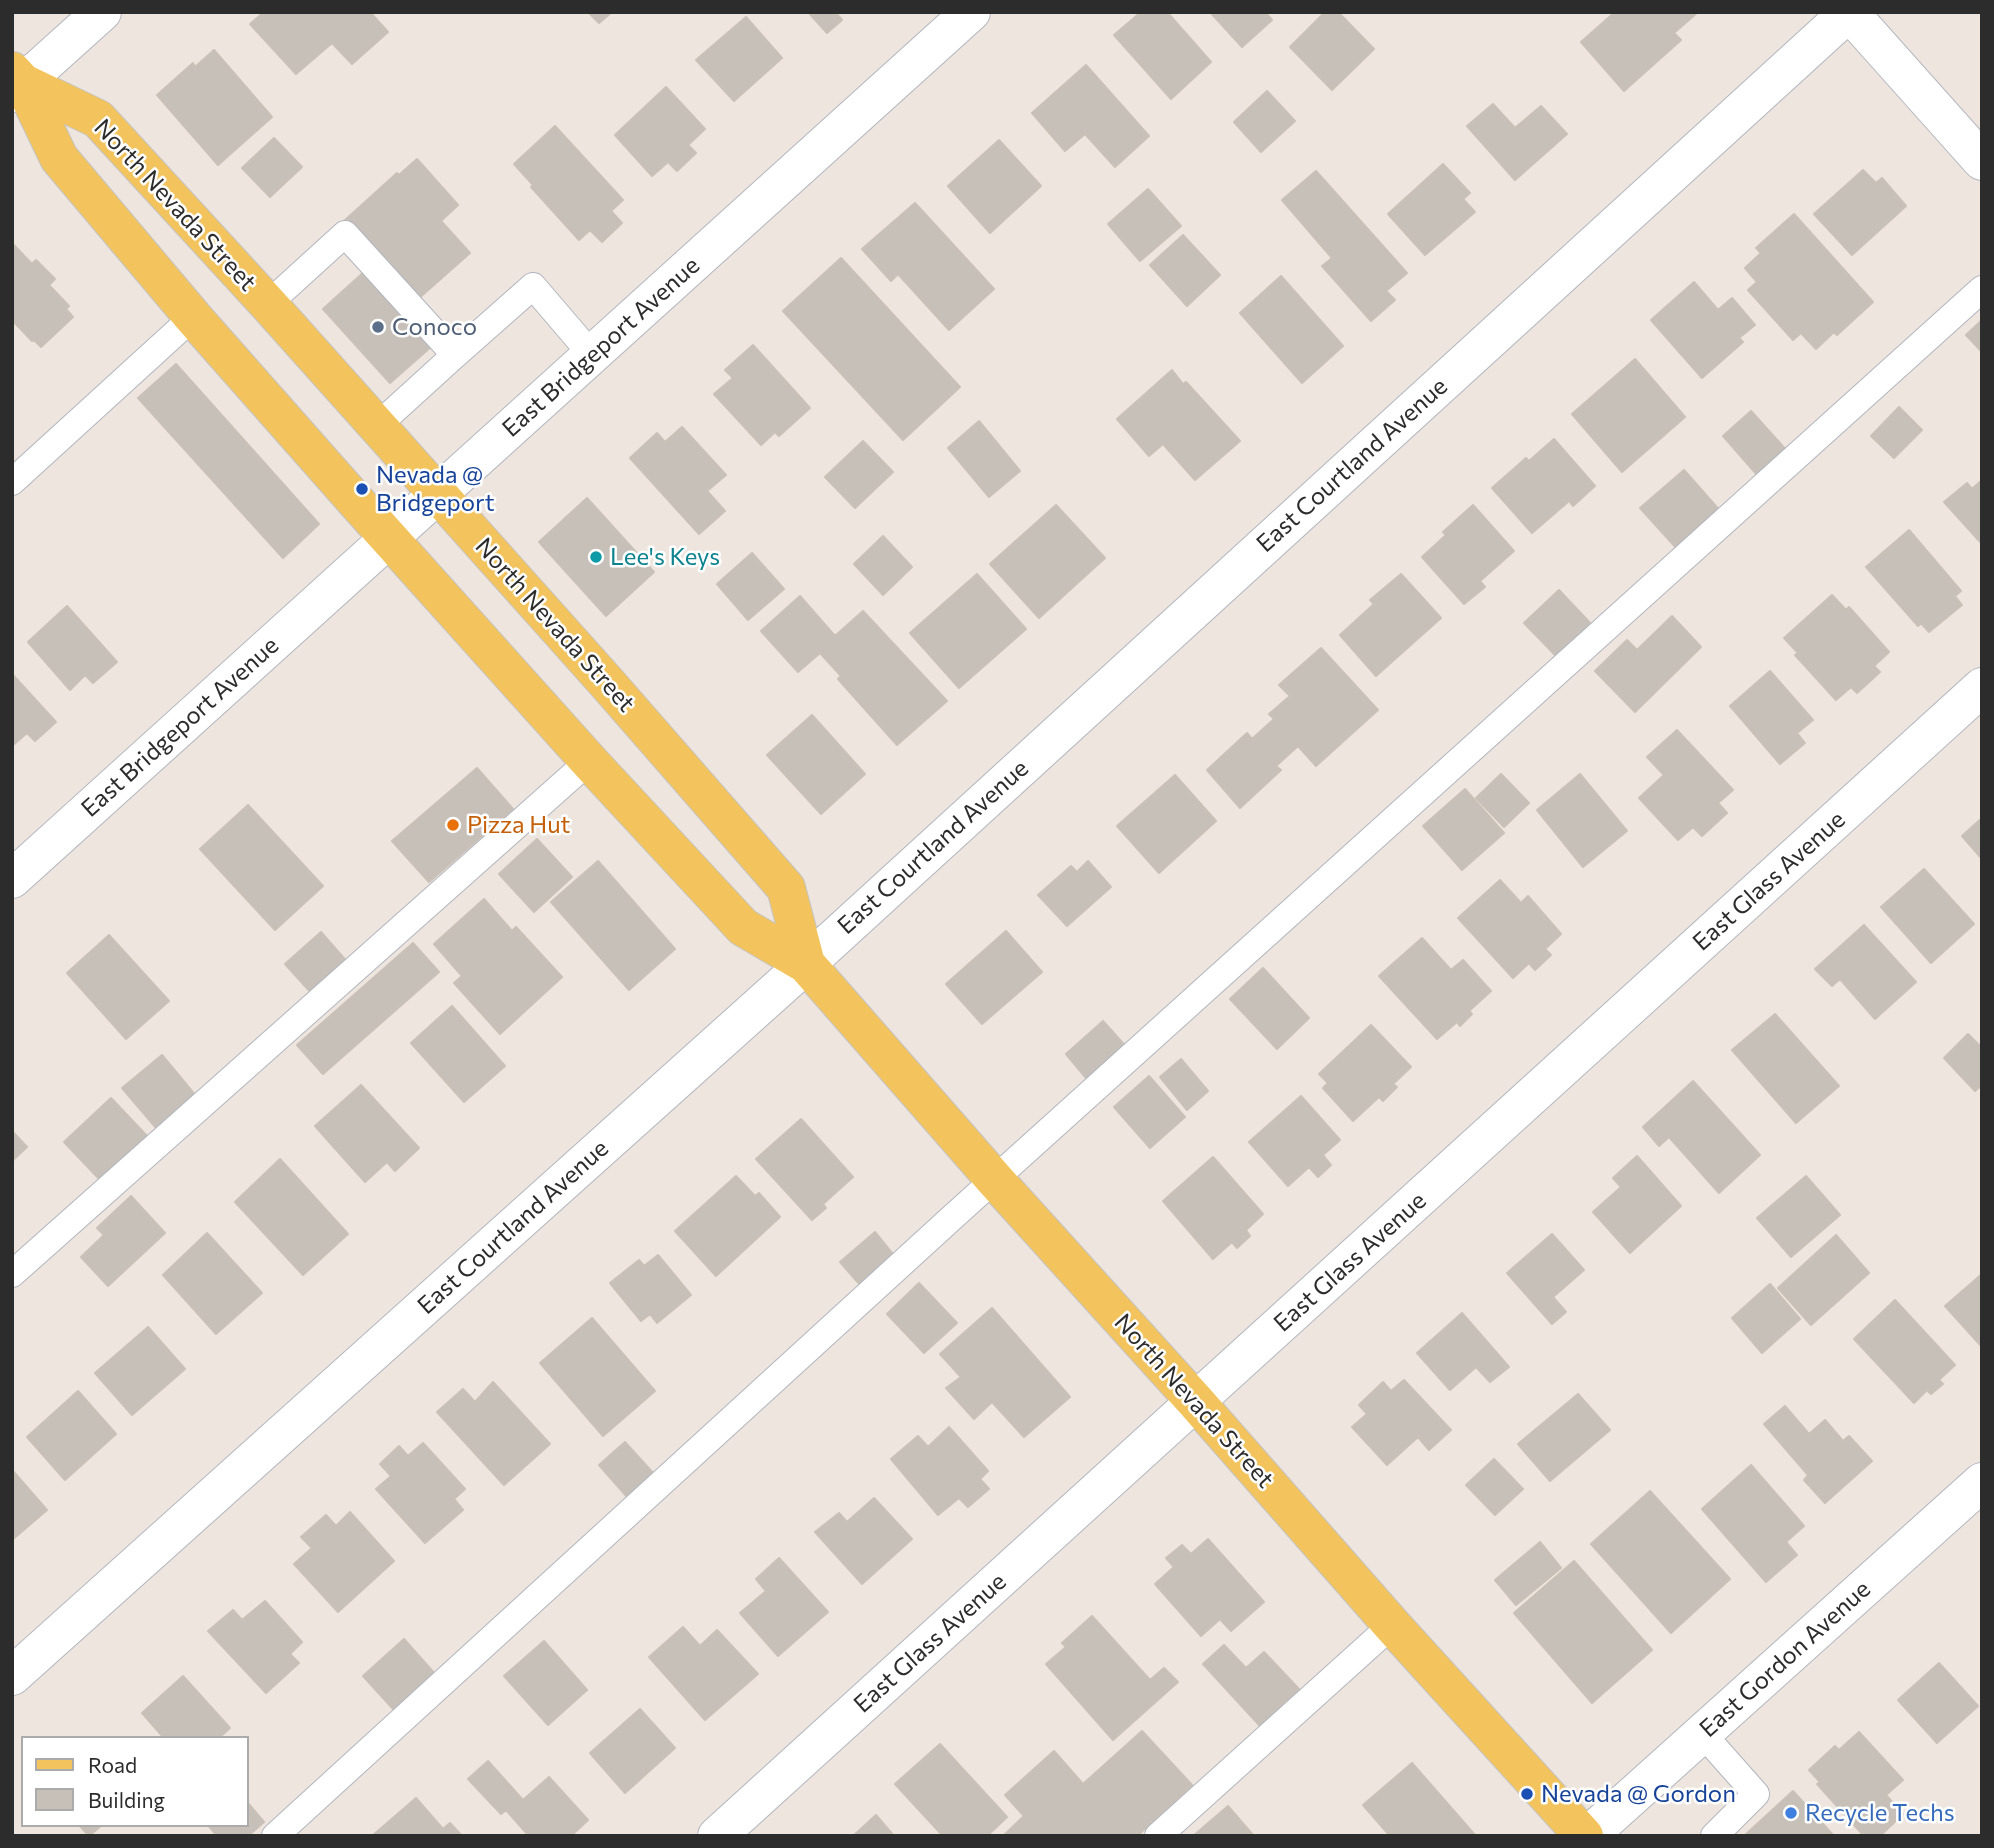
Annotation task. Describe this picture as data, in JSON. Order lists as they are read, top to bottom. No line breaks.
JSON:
{"streets":{"main road":["North Nevada Street"],"street":["East Bridgeport Avenue","East Courtland Avenue","East Glass Avenue","East Gordon Avenue"]},"crossings":[["North Nevada Street","East Bridgeport Avenue"],["North Nevada Street","East Courtland Avenue"],["North Nevada Street","East Glass Avenue"],["North Nevada Street","East Gordon Avenue"]],"places":["Conoco","Nevada @ Bridgeport","Lee's Keys","Pizza Hut","Nevada @ Gordon","Recycle Techs"],"legend":["Road","Building"]}
